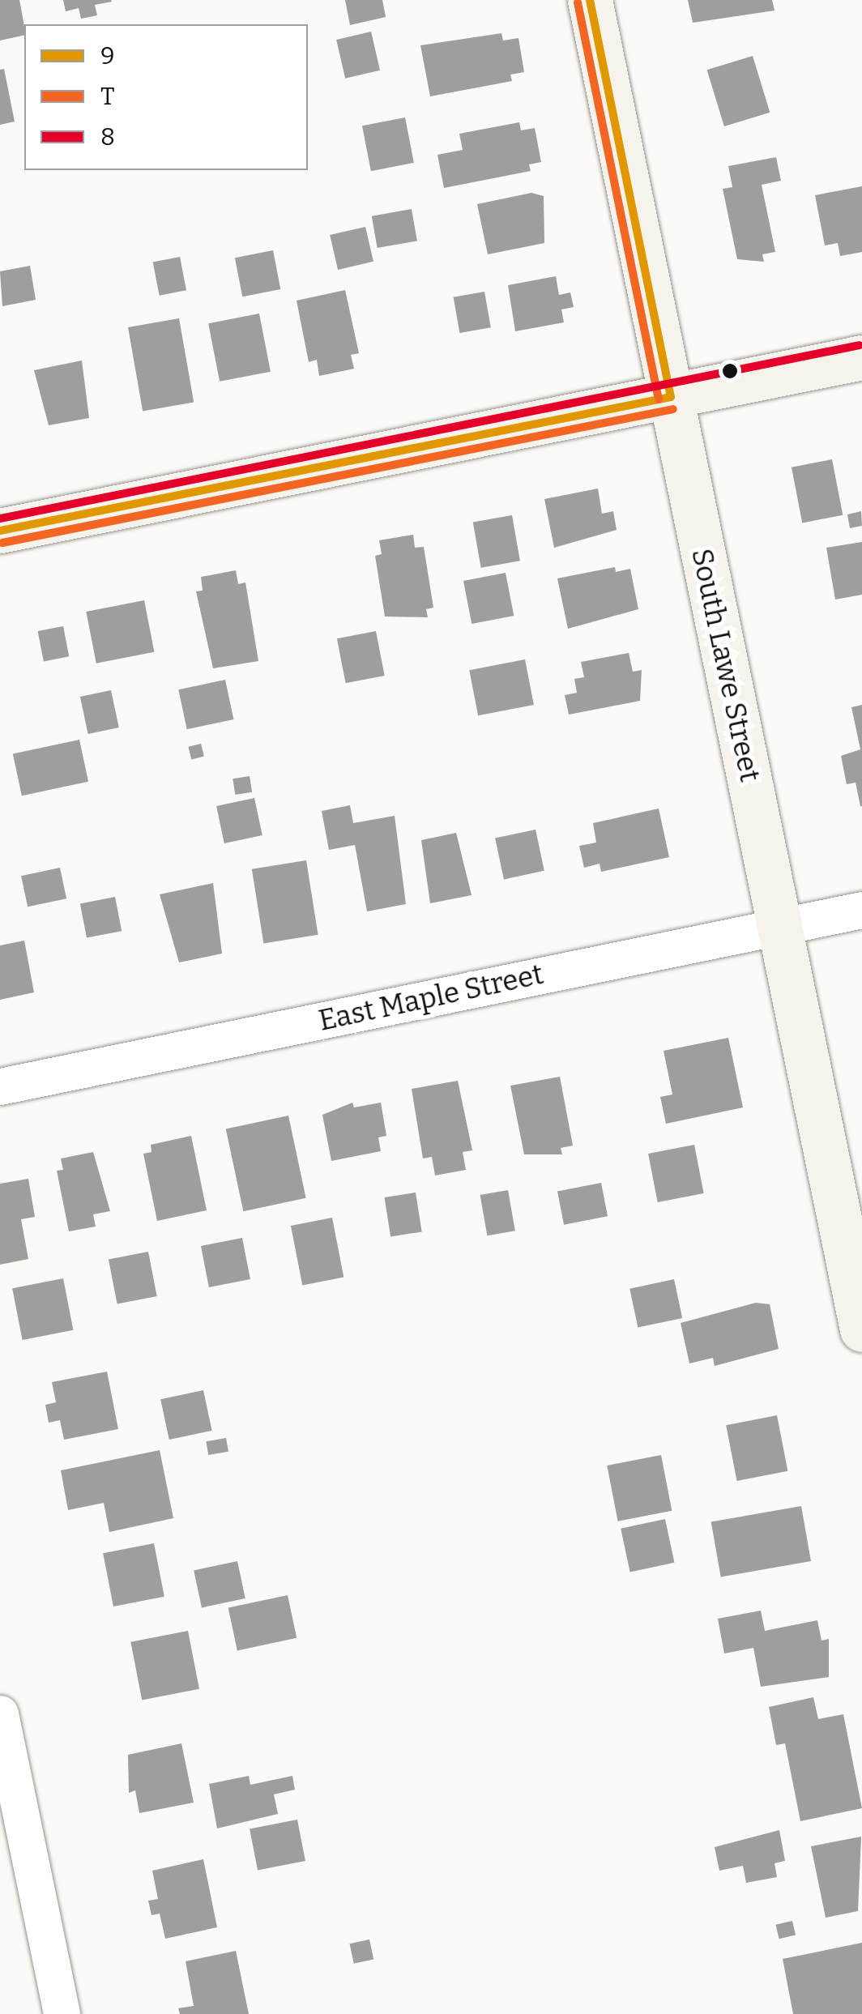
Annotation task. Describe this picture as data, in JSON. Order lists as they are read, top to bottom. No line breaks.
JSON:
{"streets":{"main road":["South Lawe Street"],"street":["East Maple Street"]},"crossings":[["South Lawe Street","East Maple Street"]],"lines":["transit line 9","transit line T","transit line 8"],"legend":["9","T","8"]}
